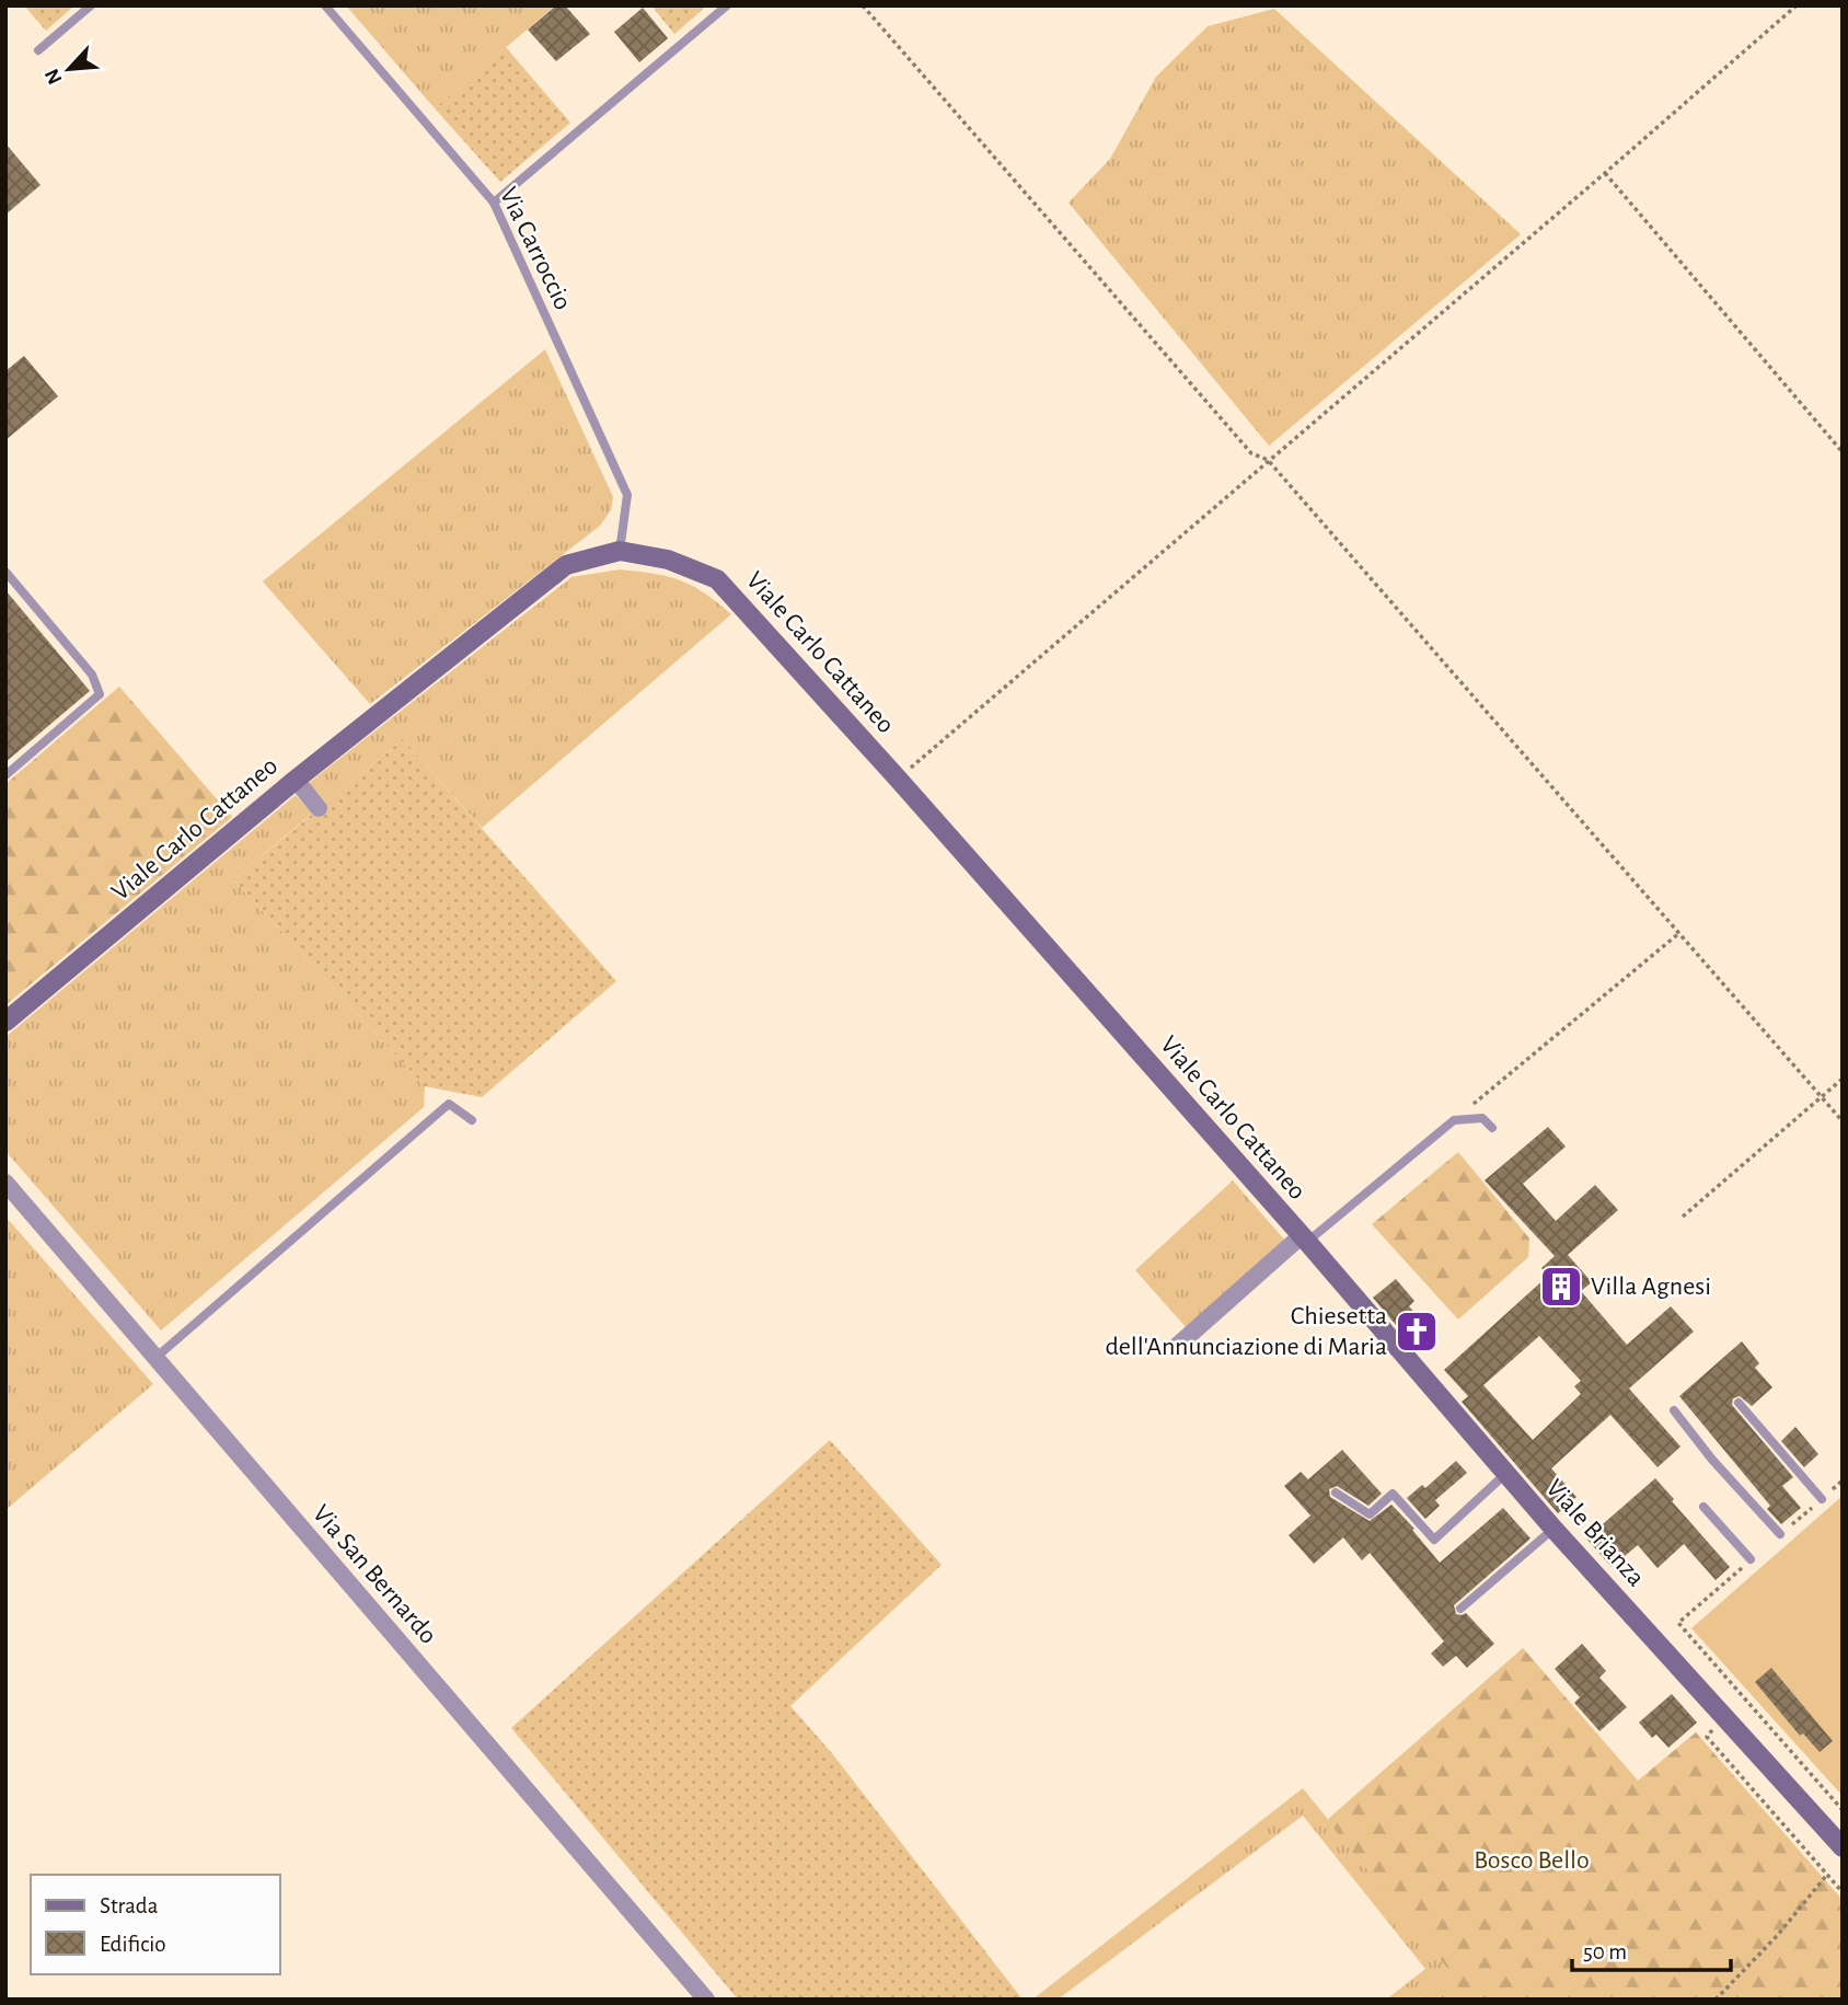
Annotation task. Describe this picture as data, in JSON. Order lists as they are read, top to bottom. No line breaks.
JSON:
{"streets":{"street":["Viale Carlo Cattaneo","Viale Brianza","Via San Bernardo"],"lane":["Via Carroccio"]},"crossings":[["Via Carroccio","Viale Carlo Cattaneo"],["Viale Carlo Cattaneo","Viale Brianza"]],"parks":["Bosco Bello"],"places":{"building":["Villa Agnesi"],"church":["Chiesetta dell'Annunciazione di Maria"]},"legend":["Strada","Edificio"],"scale_bar":"50 m","north":"bottom left"}
